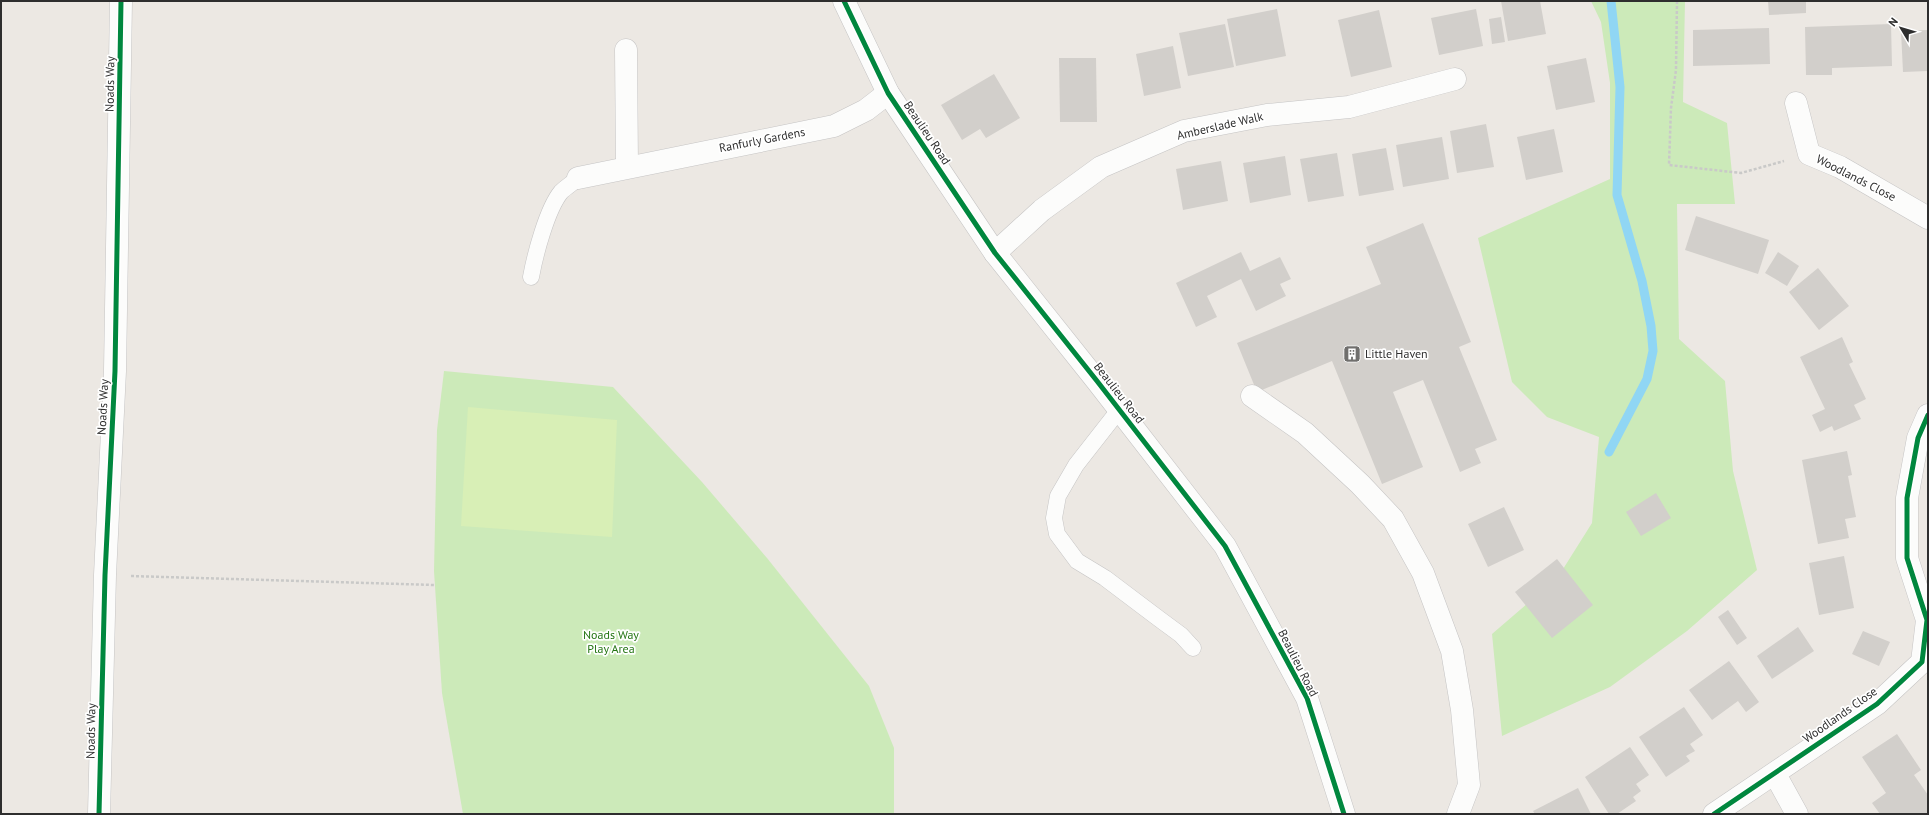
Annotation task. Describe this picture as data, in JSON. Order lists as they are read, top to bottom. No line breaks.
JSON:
{"streets":{"street":["Noads Way","Amberslade Walk","Beaulieu Road","Ranfurly Gardens","Woodlands Close"]},"crossings":[["Amberslade Walk","Beaulieu Road"],["Beaulieu Road","Ranfurly Gardens"]],"parks":["Noads Way Play Area"],"places":{"building":["Little Haven"]},"north":"top left"}
